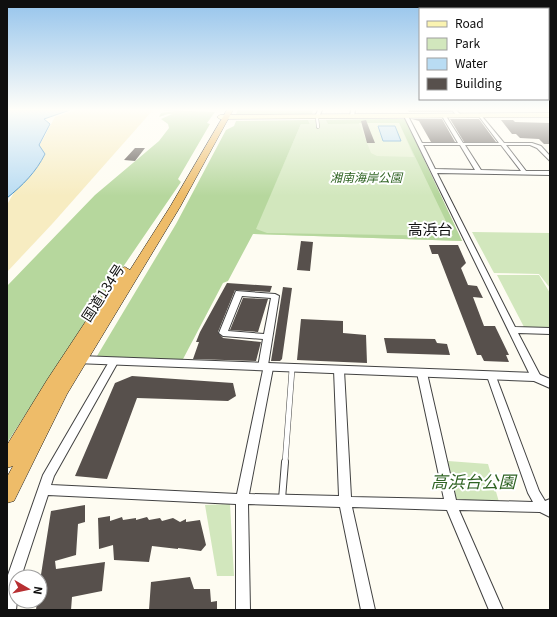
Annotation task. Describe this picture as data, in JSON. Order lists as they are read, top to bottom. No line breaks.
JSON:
{"streets":{"highway":["国道134号"]},"districts":["高浜台"],"parks":["湘南海岸公園","高浜台公園"],"legend":["Road","Park","Water","Building"],"north":"right"}
